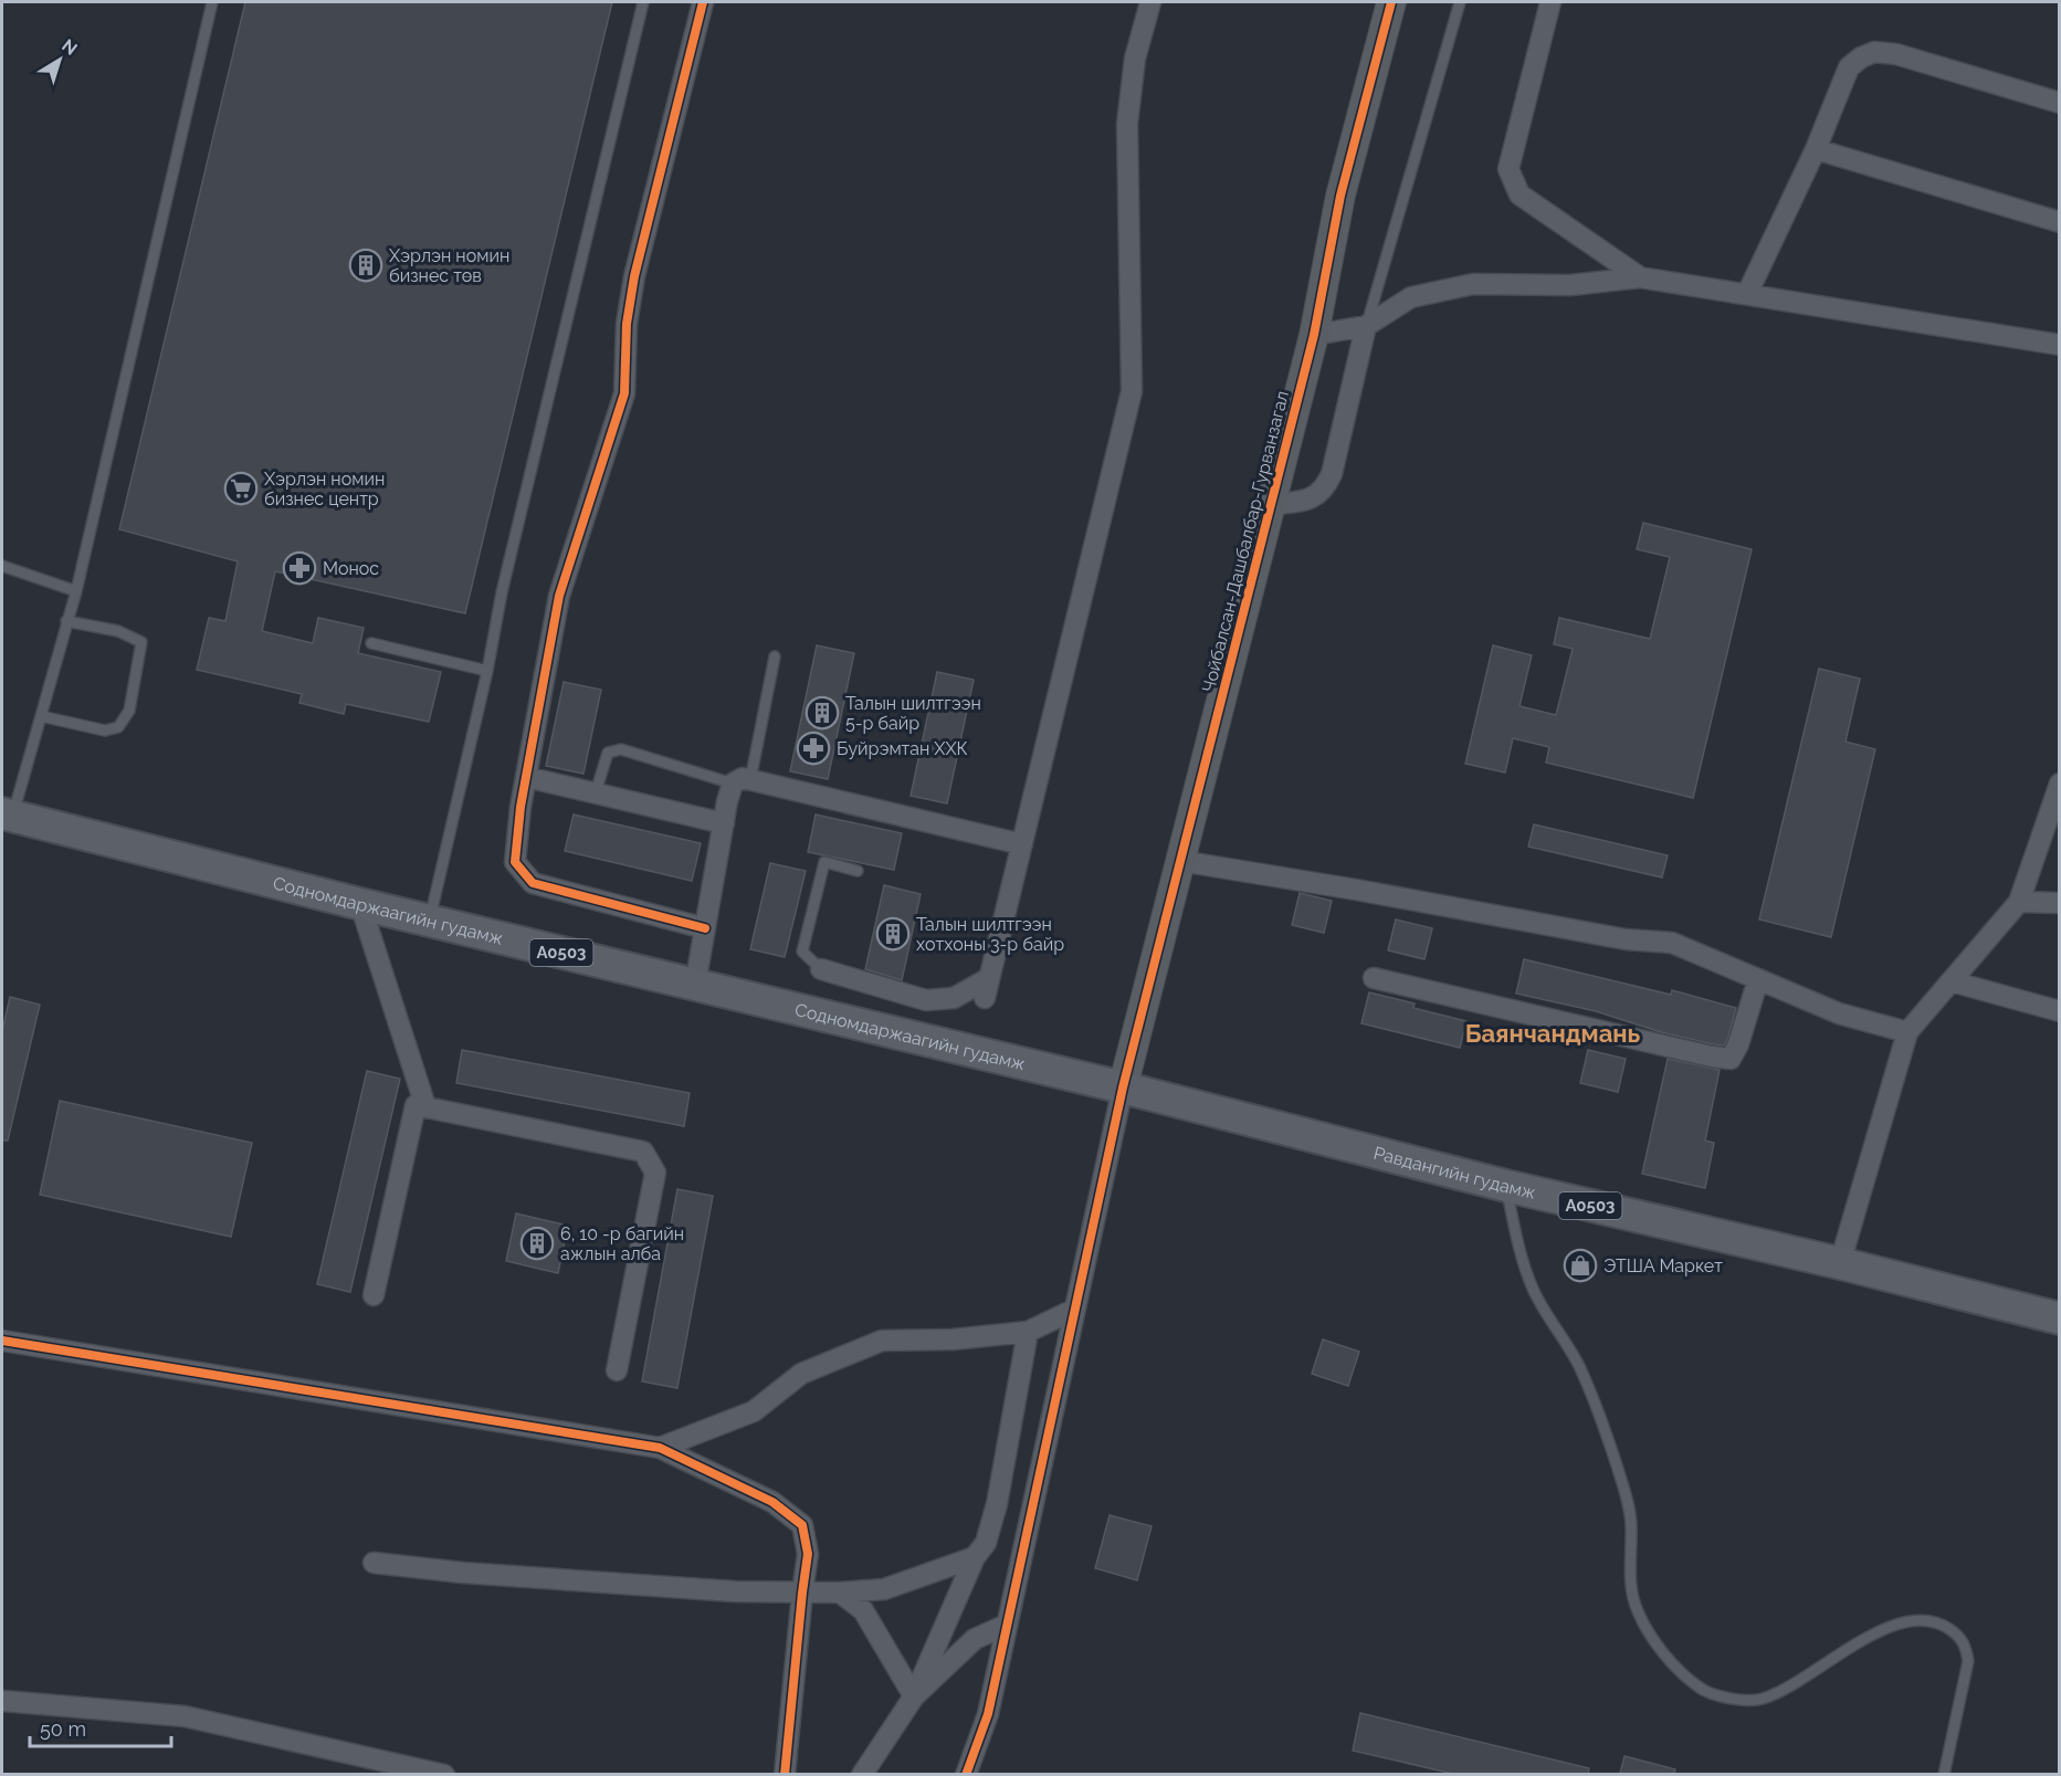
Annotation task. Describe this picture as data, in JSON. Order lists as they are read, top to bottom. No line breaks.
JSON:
{"streets":{"main road":["Содномдаржаагийн гудамж","A0503","Равдангийн гудамж"],"street":["Чойбалсан-Дашбалбар-Гурванзагал"]},"crossings":[["Чойбалсан-Дашбалбар-Гурванзагал","Содномдаржаагийн гудамж"],["Чойбалсан-Дашбалбар-Гурванзагал","Равдангийн гудамж"],["Содномдаржаагийн гудамж","Равдангийн гудамж"]],"districts":["Баянчандмань"],"places":{"building":["Хэрлэн номин бизнес төв","Талын шилтгээн 5-р байр","Талын шилтгээн хотхоны 3-р байр","6, 10 -р багийн ажлын алба"],"supermarket":["Хэрлэн номин бизнес центр"],"pharmacy":["Монос","Буйрэмтан ХХК"],"shop":["ЭТША Маркет"]},"scale_bar":"50 m","north":"top right"}
